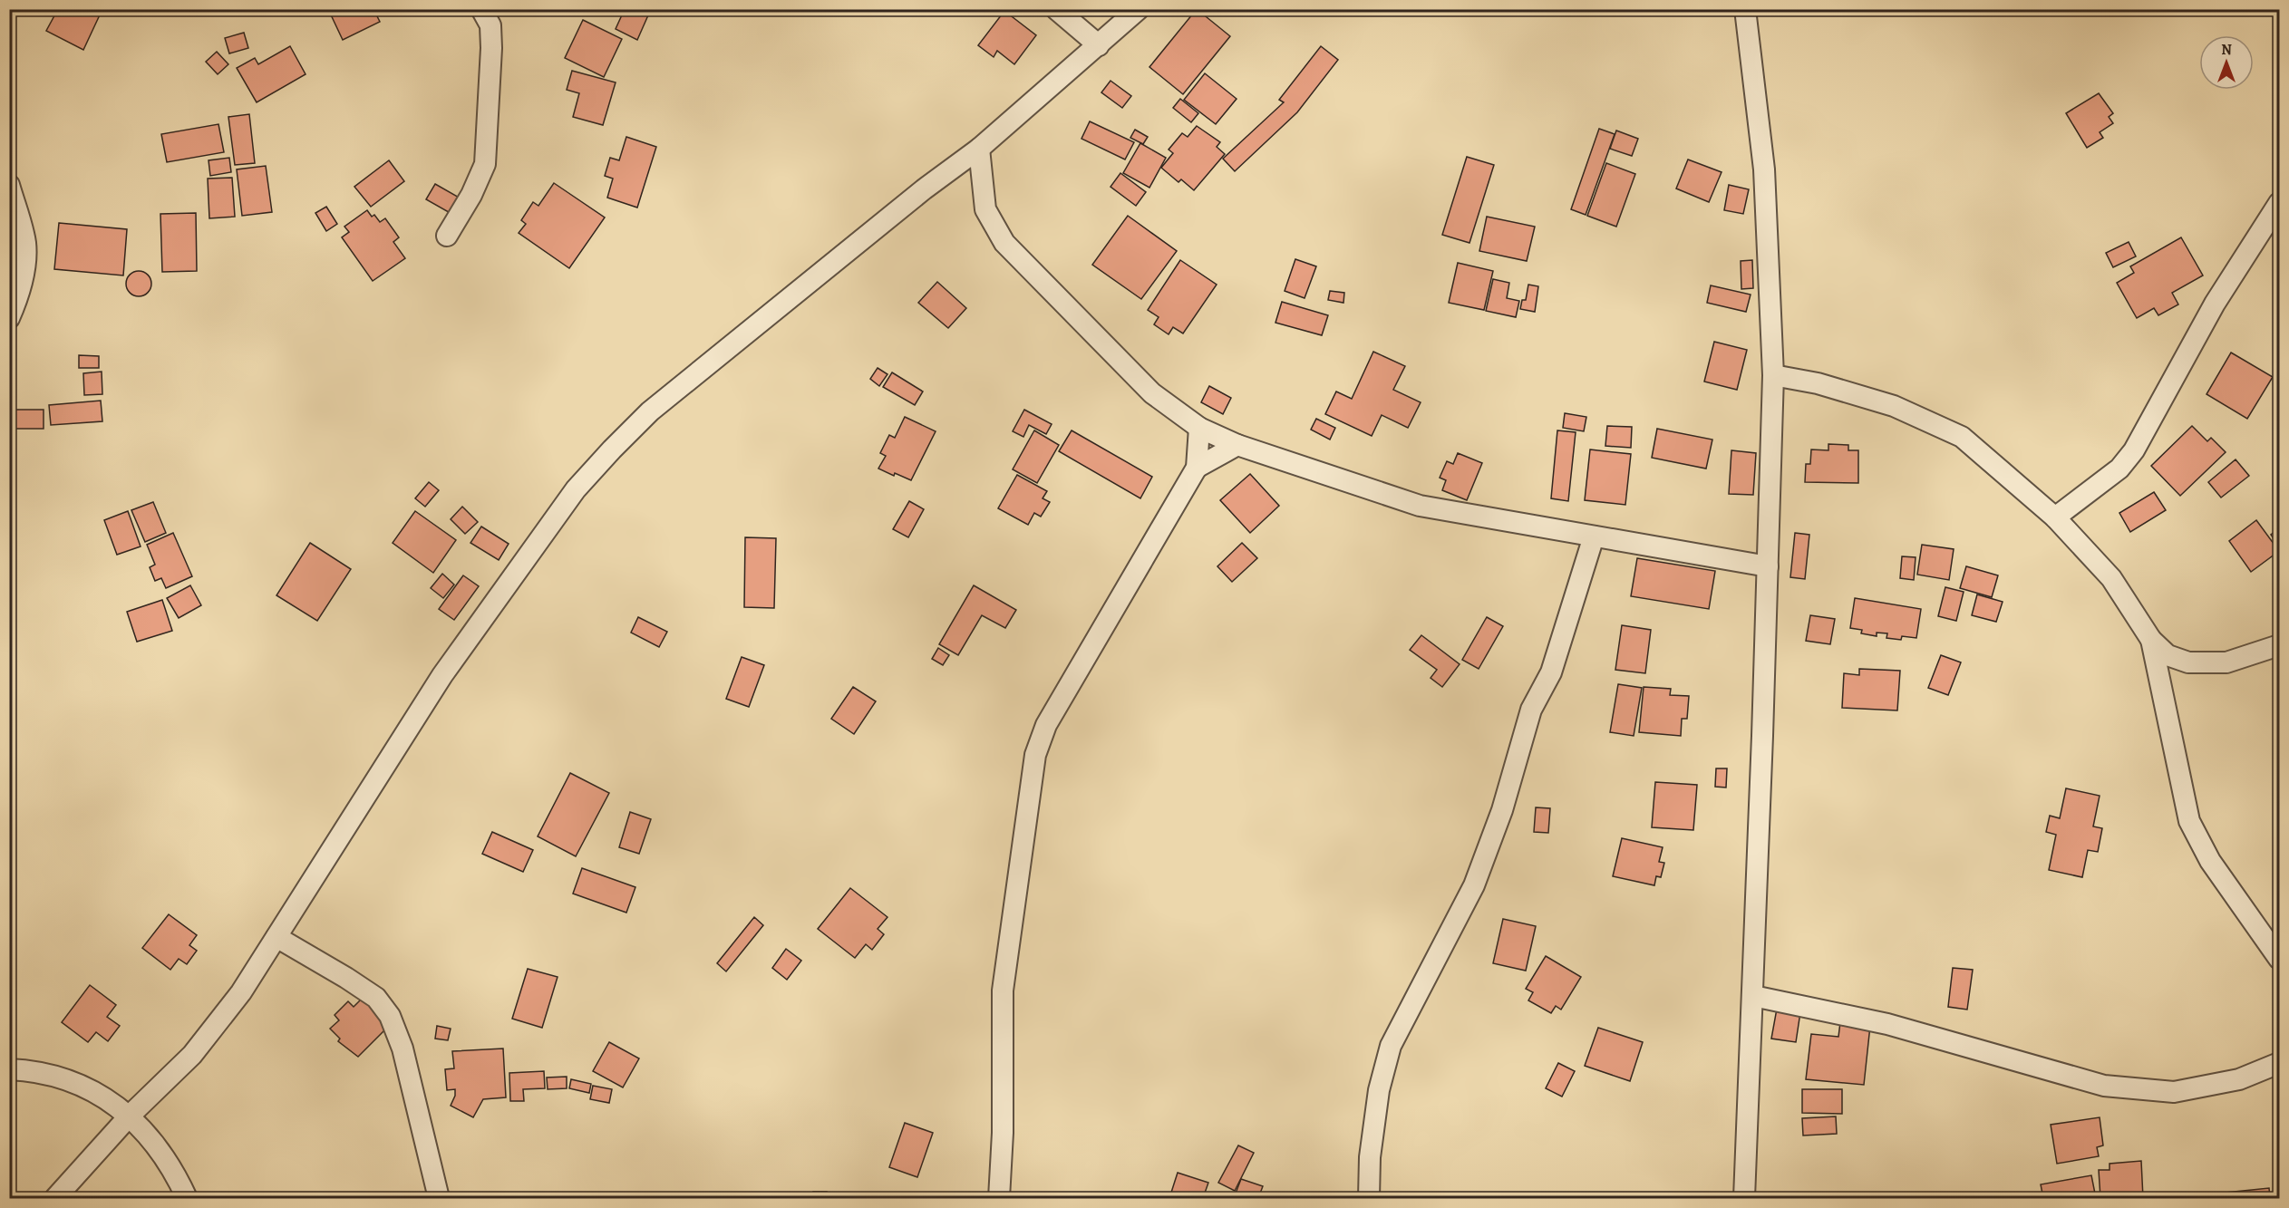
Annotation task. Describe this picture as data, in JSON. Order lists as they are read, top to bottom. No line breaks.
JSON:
{"north":"top"}
